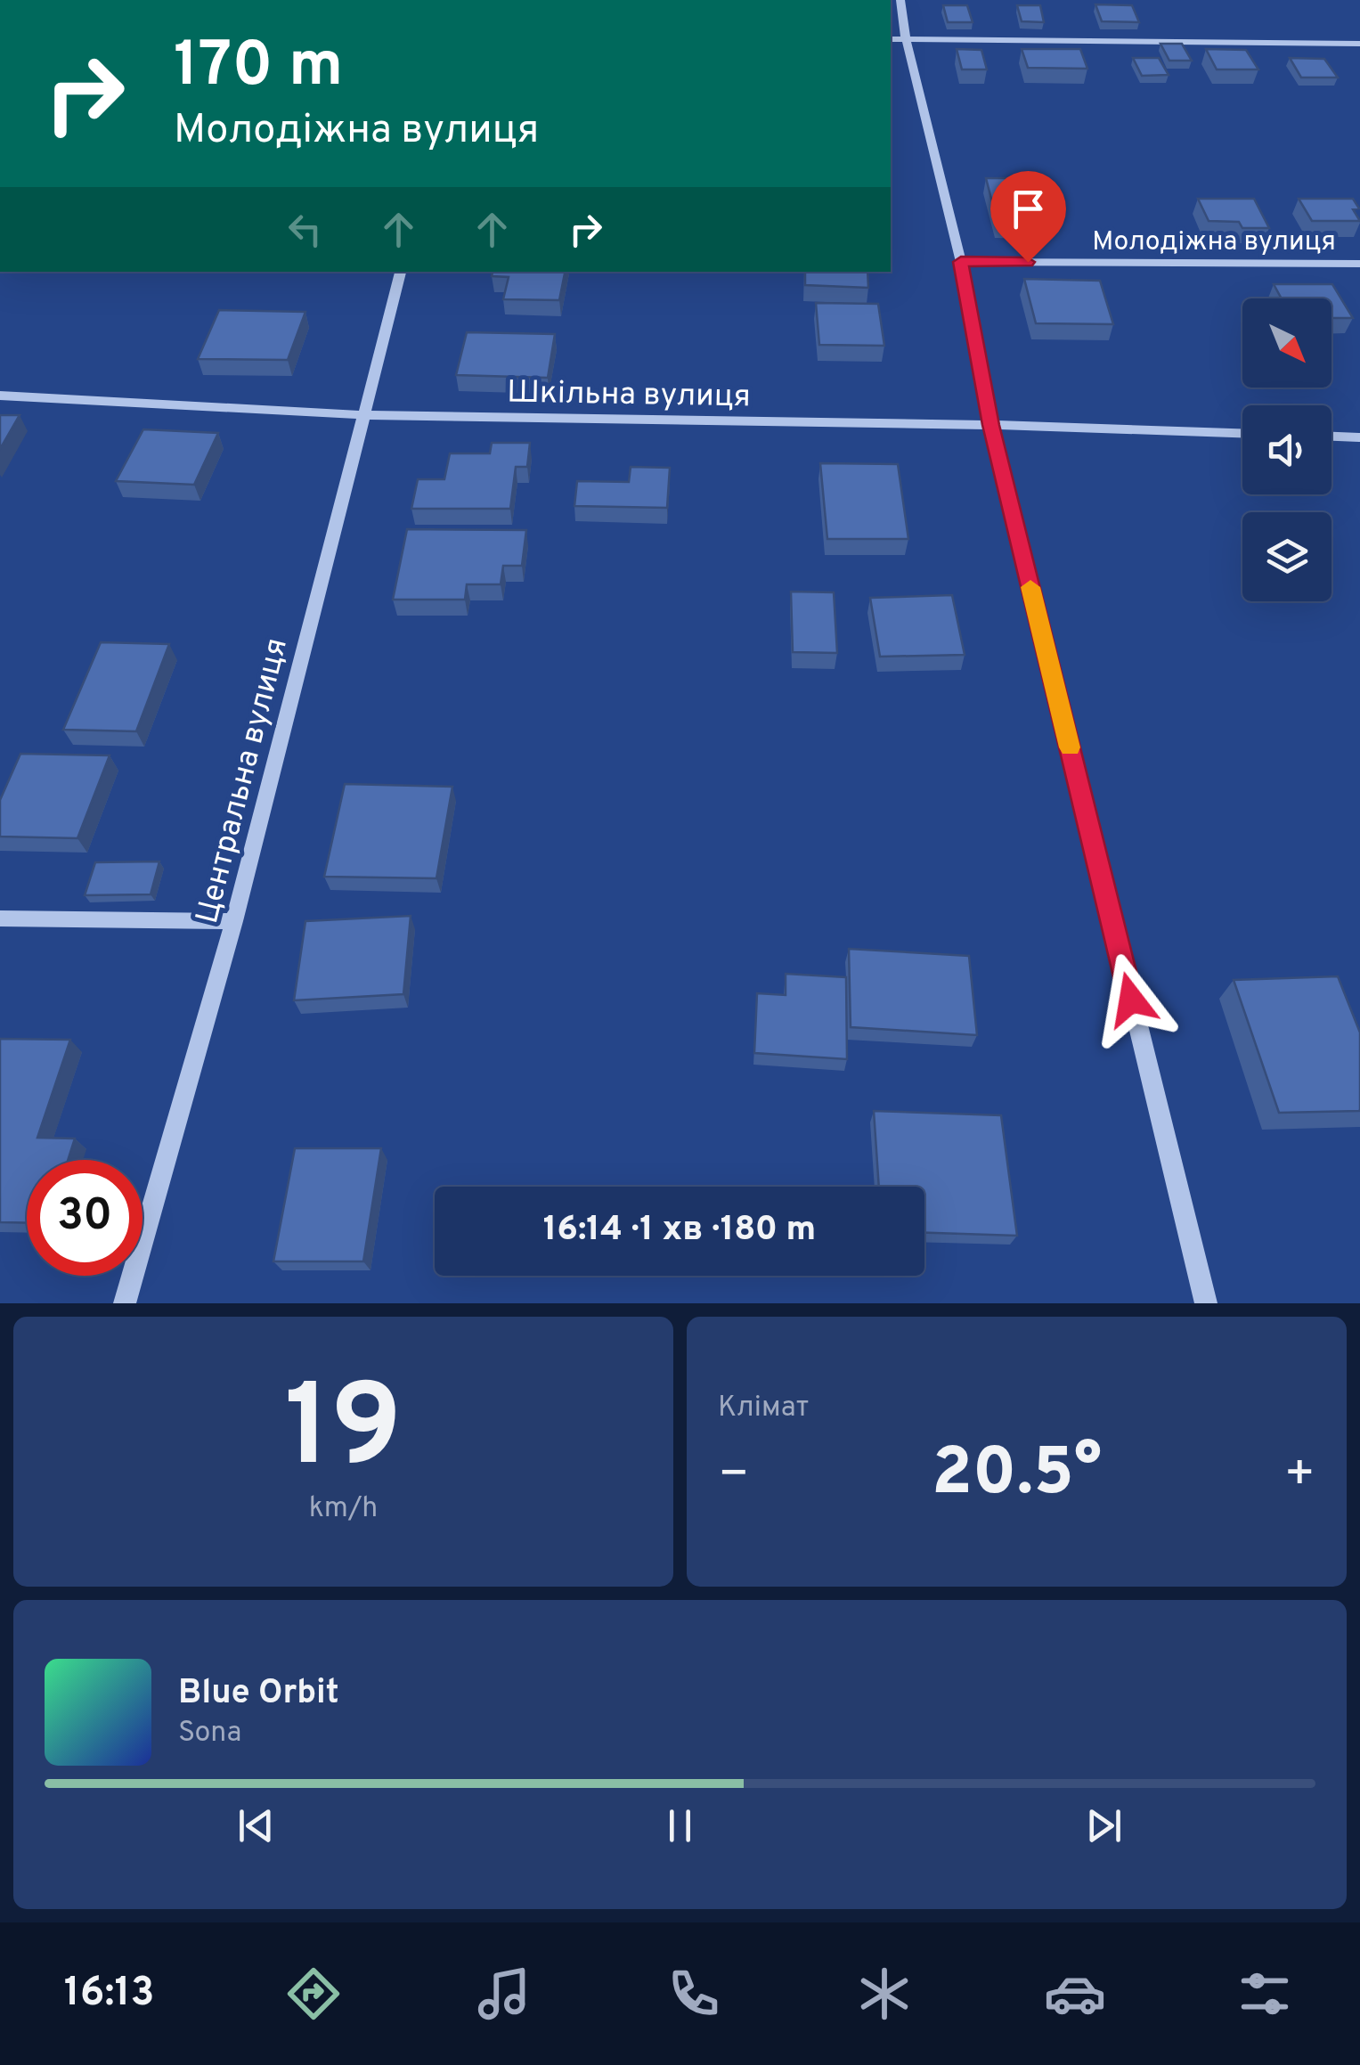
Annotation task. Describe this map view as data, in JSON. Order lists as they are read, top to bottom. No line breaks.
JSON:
{"streets":{"street":["Молодіжна вулиця","Шкільна вулиця","Центральна вулиця"]},"crossings":[["Шкільна вулиця","Центральна вулиця"]],"north":"bottom right","page":{"turn":["170 m","Молодіжна вулиця"],"limit":"30","trip":"16:14 · 1 хв · 180 m","tile":[["19","km/h"],"Клімат"],"heat":["−","20.5°","+"],"song":["Blue Orbit","Sona"],"tabs":"16:13"}}
